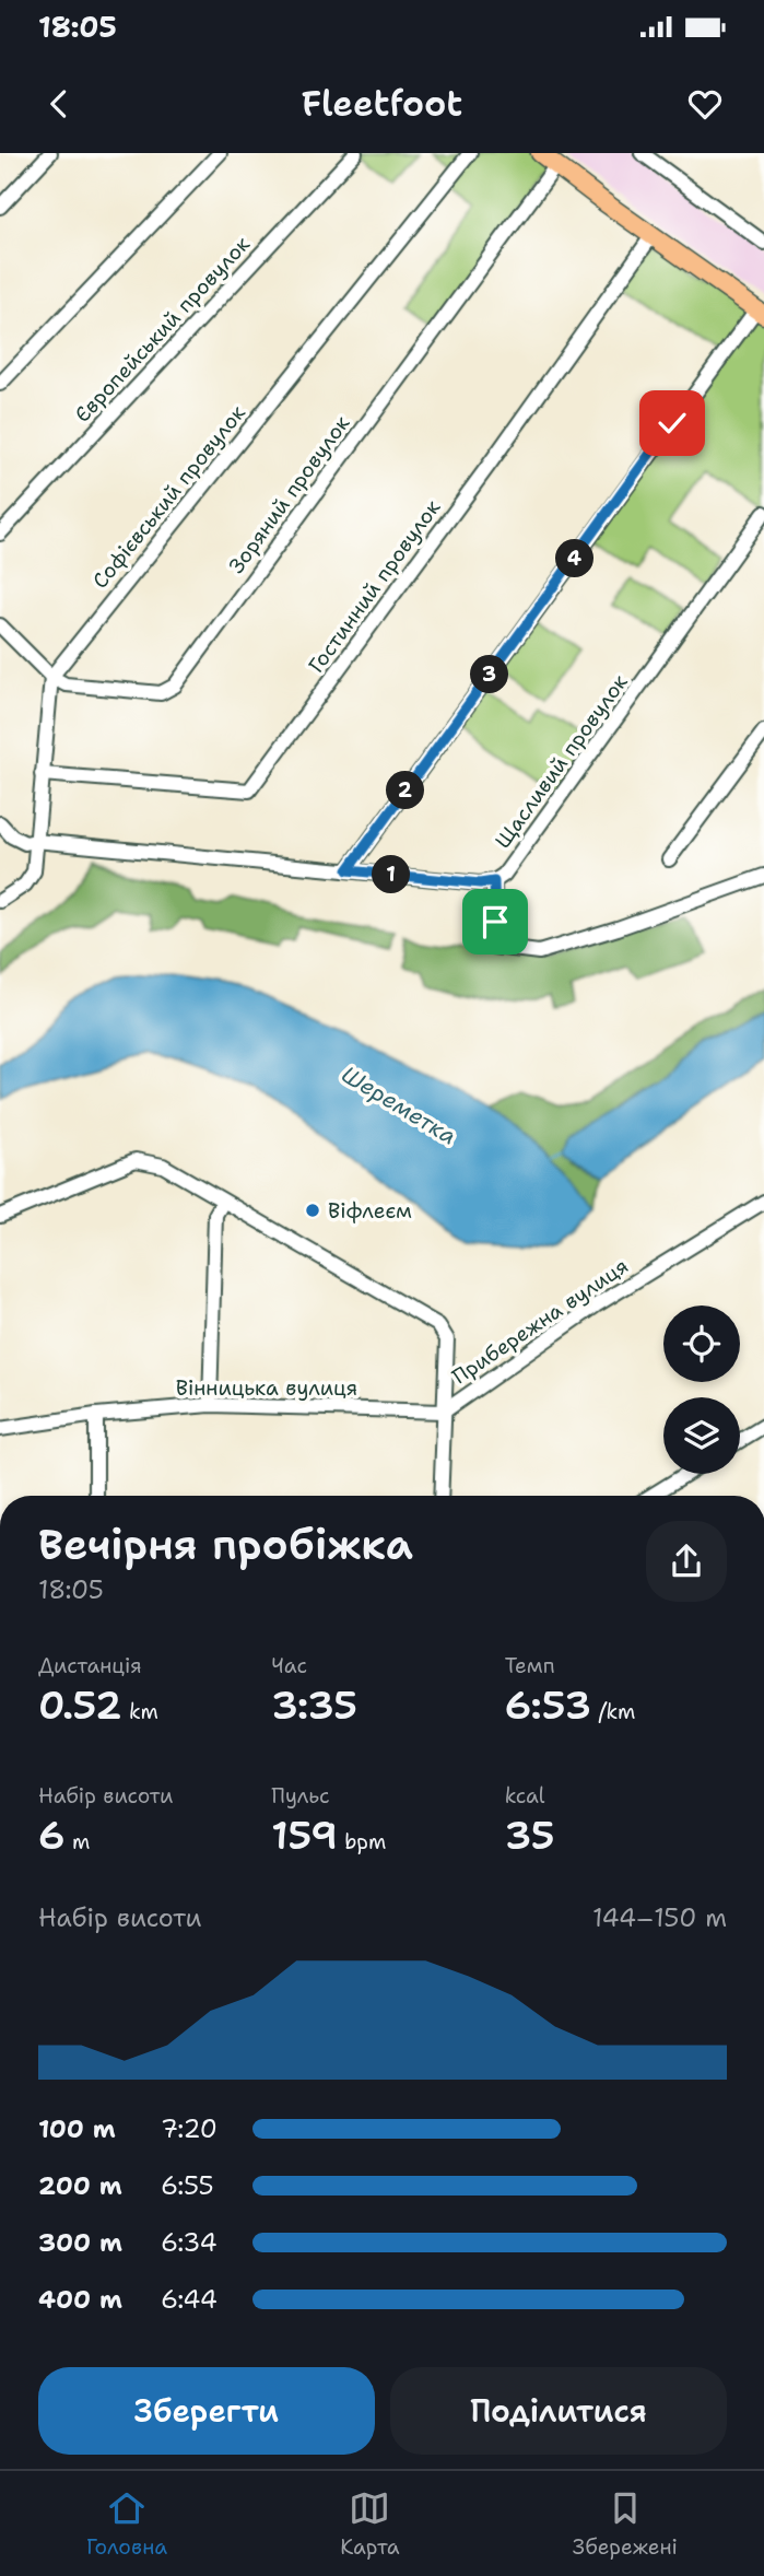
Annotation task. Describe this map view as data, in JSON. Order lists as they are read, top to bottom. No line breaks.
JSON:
{"streets":{"street":["Європейський провулок","Зоряний провулок","Софієвський провулок","Гостинний провулок","Щасливий провулок","Прибережна вулиця","Вінницька вулиця"]},"crossings":[["Зоряний провулок","Софієвський провулок"],["Прибережна вулиця","Вінницька вулиця"]],"water":["Шереметка"],"places":["Віфлеєм"],"page":{"status":"18:05","header":"Fleetfoot","pins":["4","3","2","1"],"heading":["Вечірня пробіжка","18:05"],"stats":[["Дистанція","0.52 km"],["Час","3:35"],["Темп","6:53 /km"],["Набір висоти","6 m"],["Пульс","159 bpm"],["kcal","35"]],"chart":["Набір висоти","144–150 m"],"list":[{"name":"100 m","note":"7:20"},{"name":"200 m","note":"6:55"},{"name":"300 m","note":"6:34"},{"name":"400 m","note":"6:44"}],"buttons":["Зберегти","Поділитися"],"tabs":["Головна","Карта","Збережені"]}}
